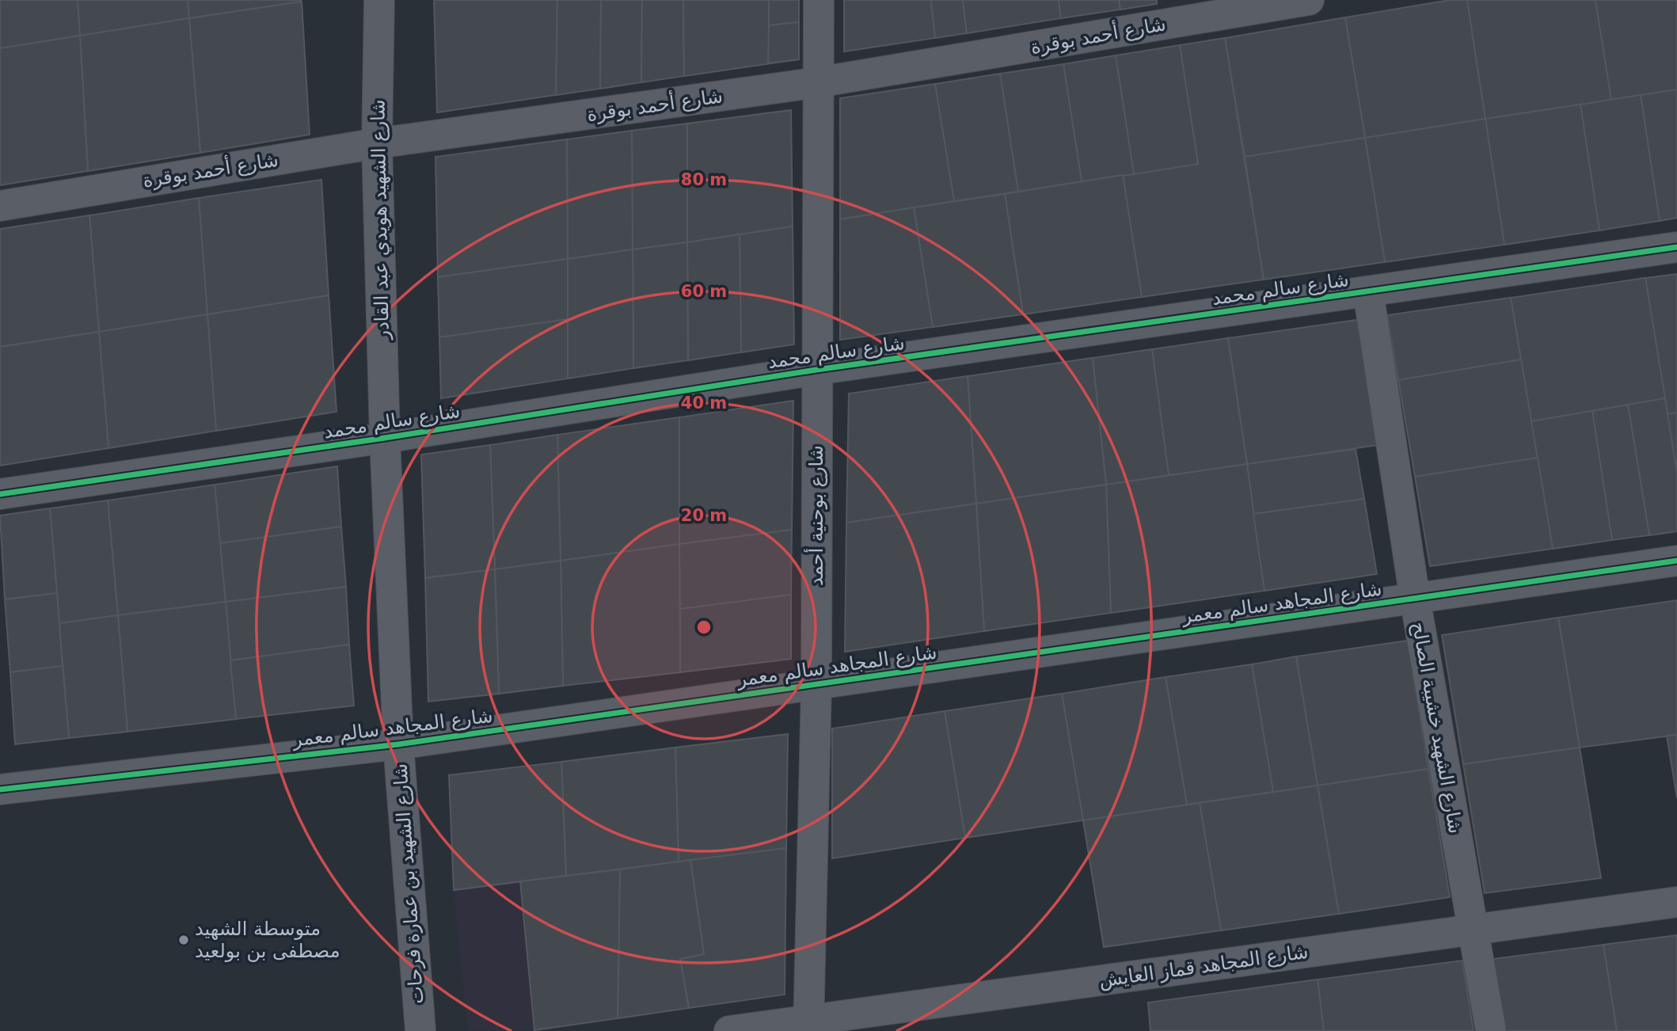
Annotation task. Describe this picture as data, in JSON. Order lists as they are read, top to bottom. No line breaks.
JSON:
{"streets":{"street":["شارع أحمد بوقرة","شارع الشهيد هويدي عبد القادر","شارع سالم محمد","شارع بوحنية أحمد","شارع المجاهد سالم معمر","شارع الشهيد خشيبة الصالح","شارع الشهيد بن عمارة فرحات","شارع المجاهد قماز العايش"]},"crossings":[["شارع أحمد بوقرة","شارع الشهيد هويدي عبد القادر"],["شارع أحمد بوقرة","شارع بوحنية أحمد"],["شارع الشهيد هويدي عبد القادر","شارع سالم محمد"],["شارع الشهيد هويدي عبد القادر","شارع الشهيد بن عمارة فرحات"],["شارع سالم محمد","شارع بوحنية أحمد"],["شارع سالم محمد","شارع الشهيد خشيبة الصالح"],["شارع سالم محمد","شارع الشهيد بن عمارة فرحات"],["شارع بوحنية أحمد","شارع المجاهد سالم معمر"],["شارع بوحنية أحمد","شارع المجاهد قماز العايش"],["شارع المجاهد سالم معمر","شارع الشهيد خشيبة الصالح"],["شارع المجاهد سالم معمر","شارع الشهيد بن عمارة فرحات"],["شارع الشهيد خشيبة الصالح","شارع المجاهد قماز العايش"]],"places":["متوسطة الشهيد مصطفى بن بولعيد"],"rings":["80 m","60 m","40 m","20 m"]}
